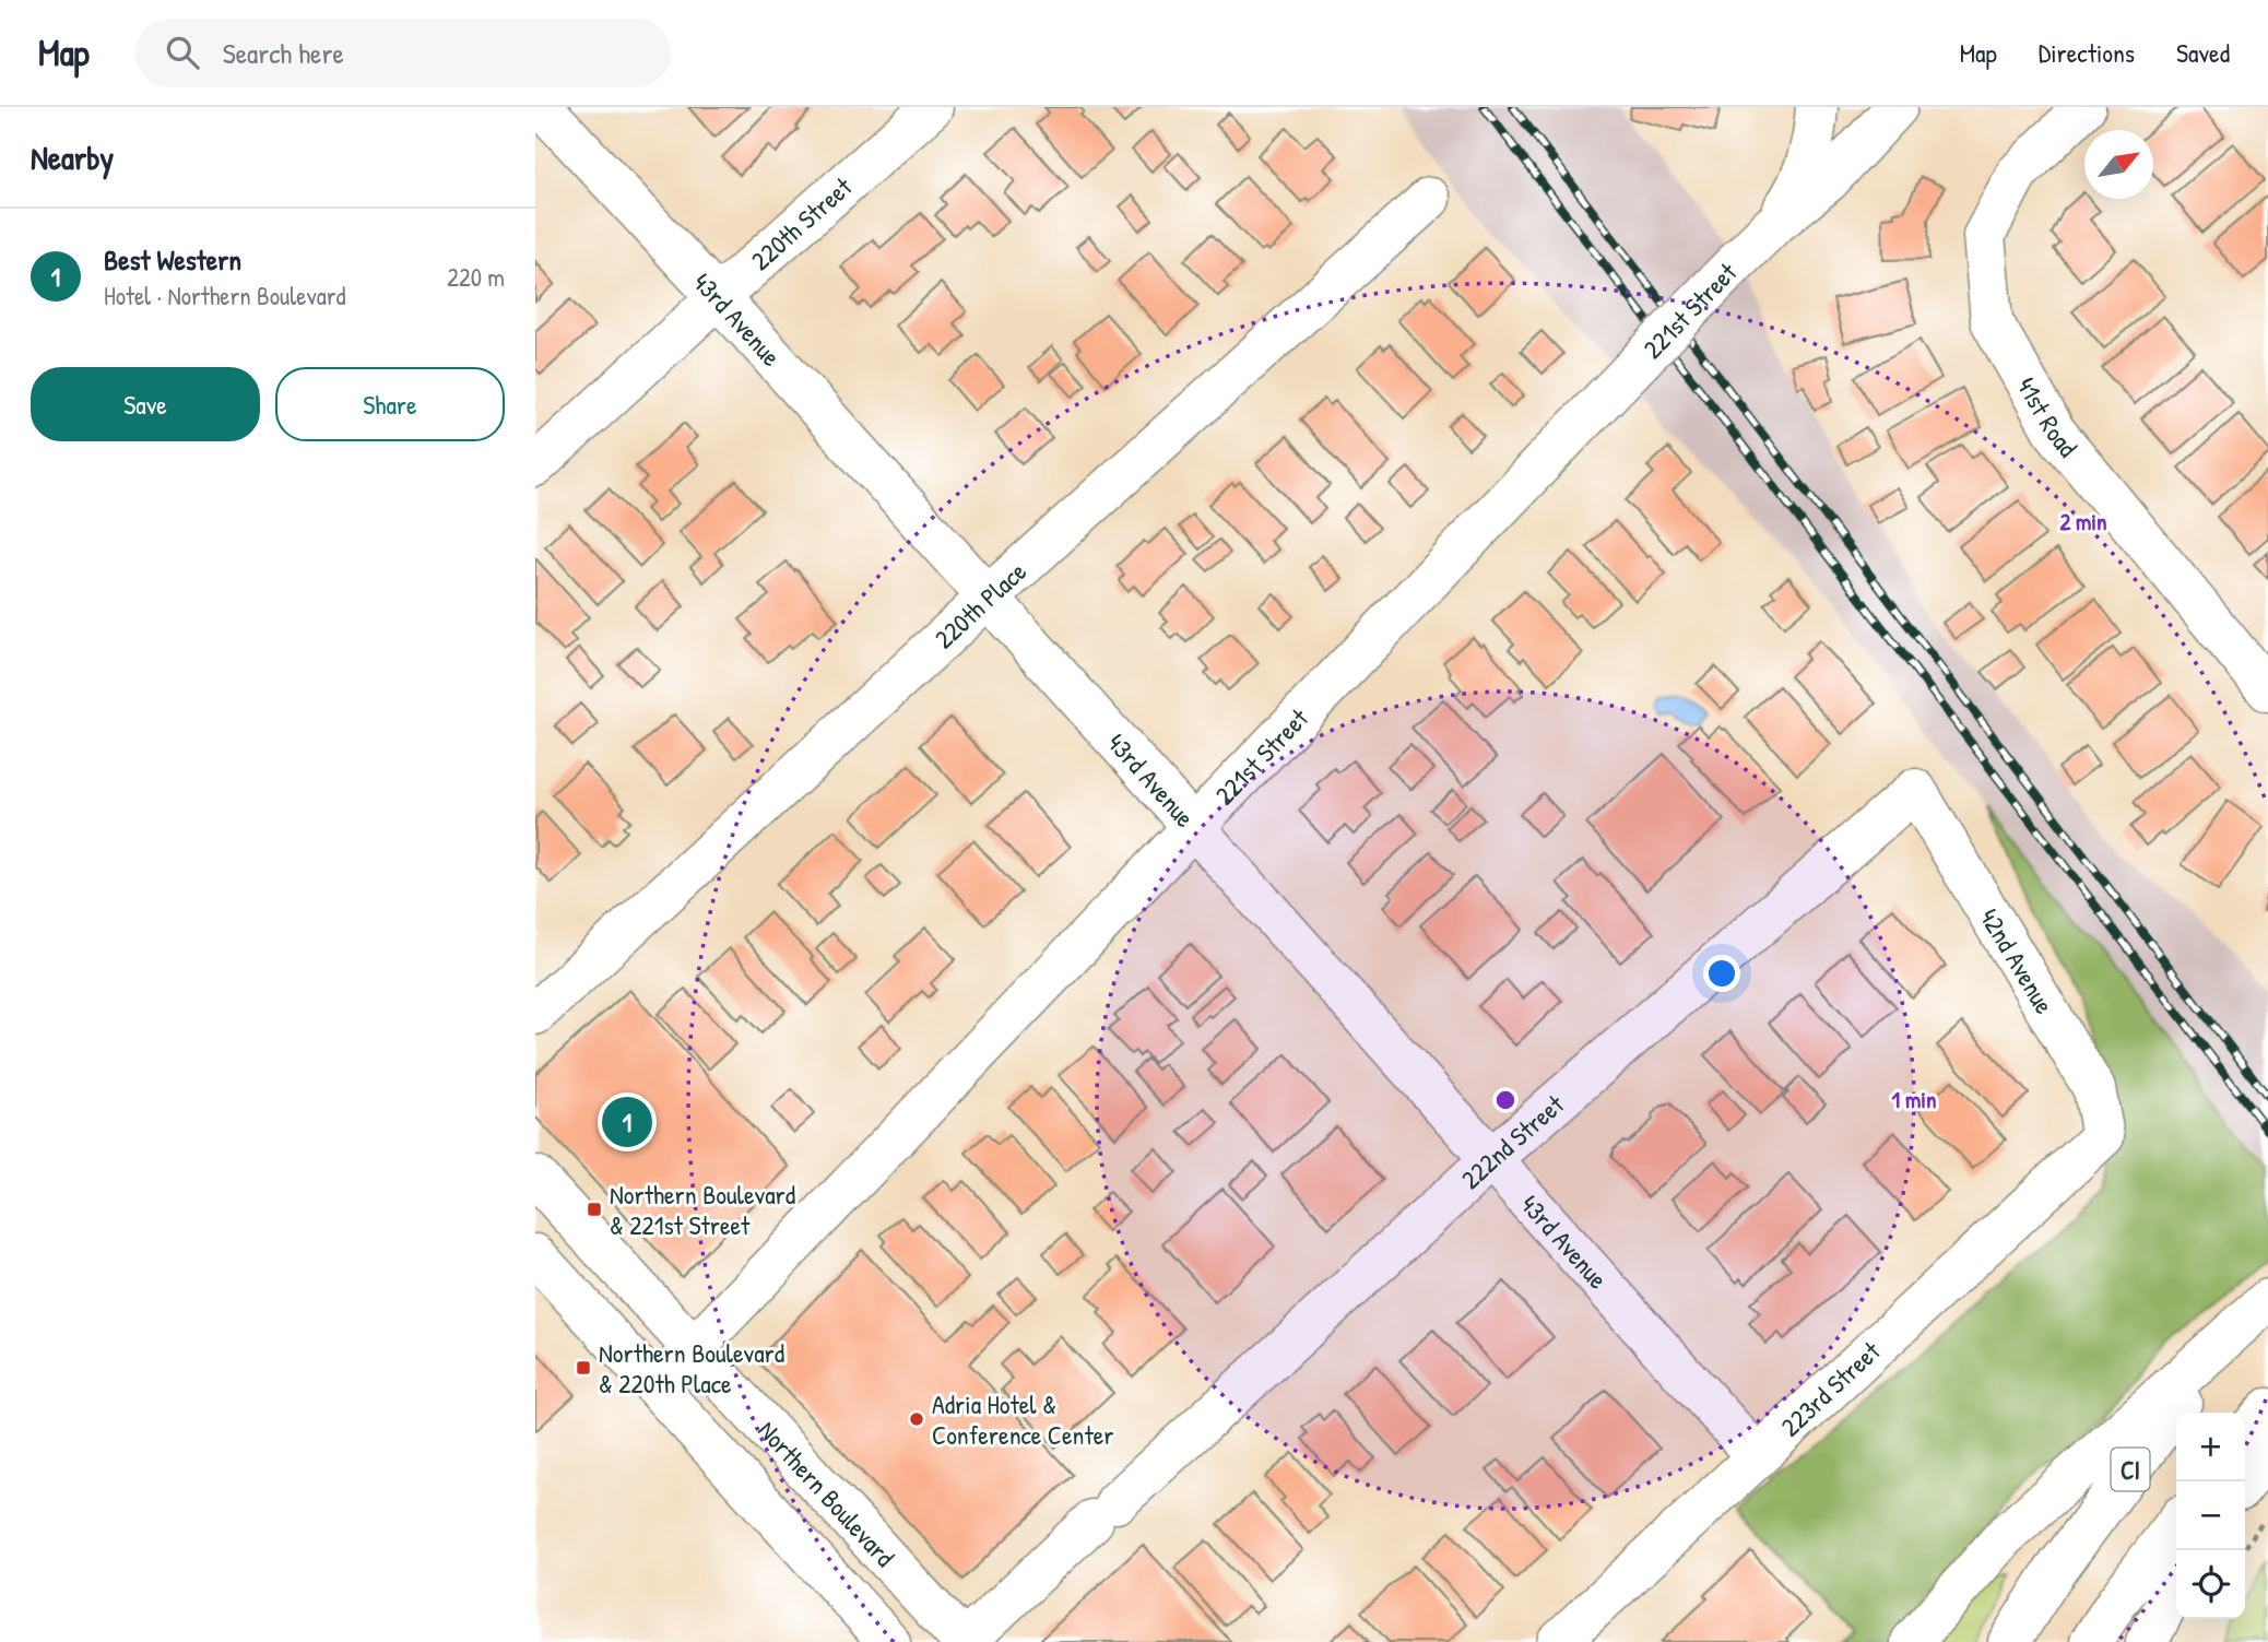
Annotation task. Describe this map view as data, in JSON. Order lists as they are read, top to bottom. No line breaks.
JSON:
{"streets":{"main road":["220th Street","221st Street","43rd Avenue","41st Road","220th Place","42nd Avenue","222nd Street","223rd Street","CI","Northern Boulevard"]},"crossings":[["220th Street","43rd Avenue"],["221st Street","43rd Avenue"],["221st Street","Northern Boulevard"],["43rd Avenue","220th Place"],["43rd Avenue","222nd Street"],["43rd Avenue","223rd Street"],["42nd Avenue","222nd Street"],["42nd Avenue","223rd Street"],["222nd Street","Northern Boulevard"]],"places":{"transit":["Northern Boulevard & 221st Street","Northern Boulevard & 220th Place"],"other":["Adria Hotel & Conference Center"]},"north":"top right","page":{"header":"Map","search":"Search here","nav":["Map","Directions","Saved"],"heading":"Nearby","list":[{"mark":"1","name":"Best Western","note":"Hotel · Northern Boulevard","value":"220 m"}],"buttons":["Save","Share"],"pins":"1","map_buttons":["+","−"]},"rings":["2 min","1 min"]}
